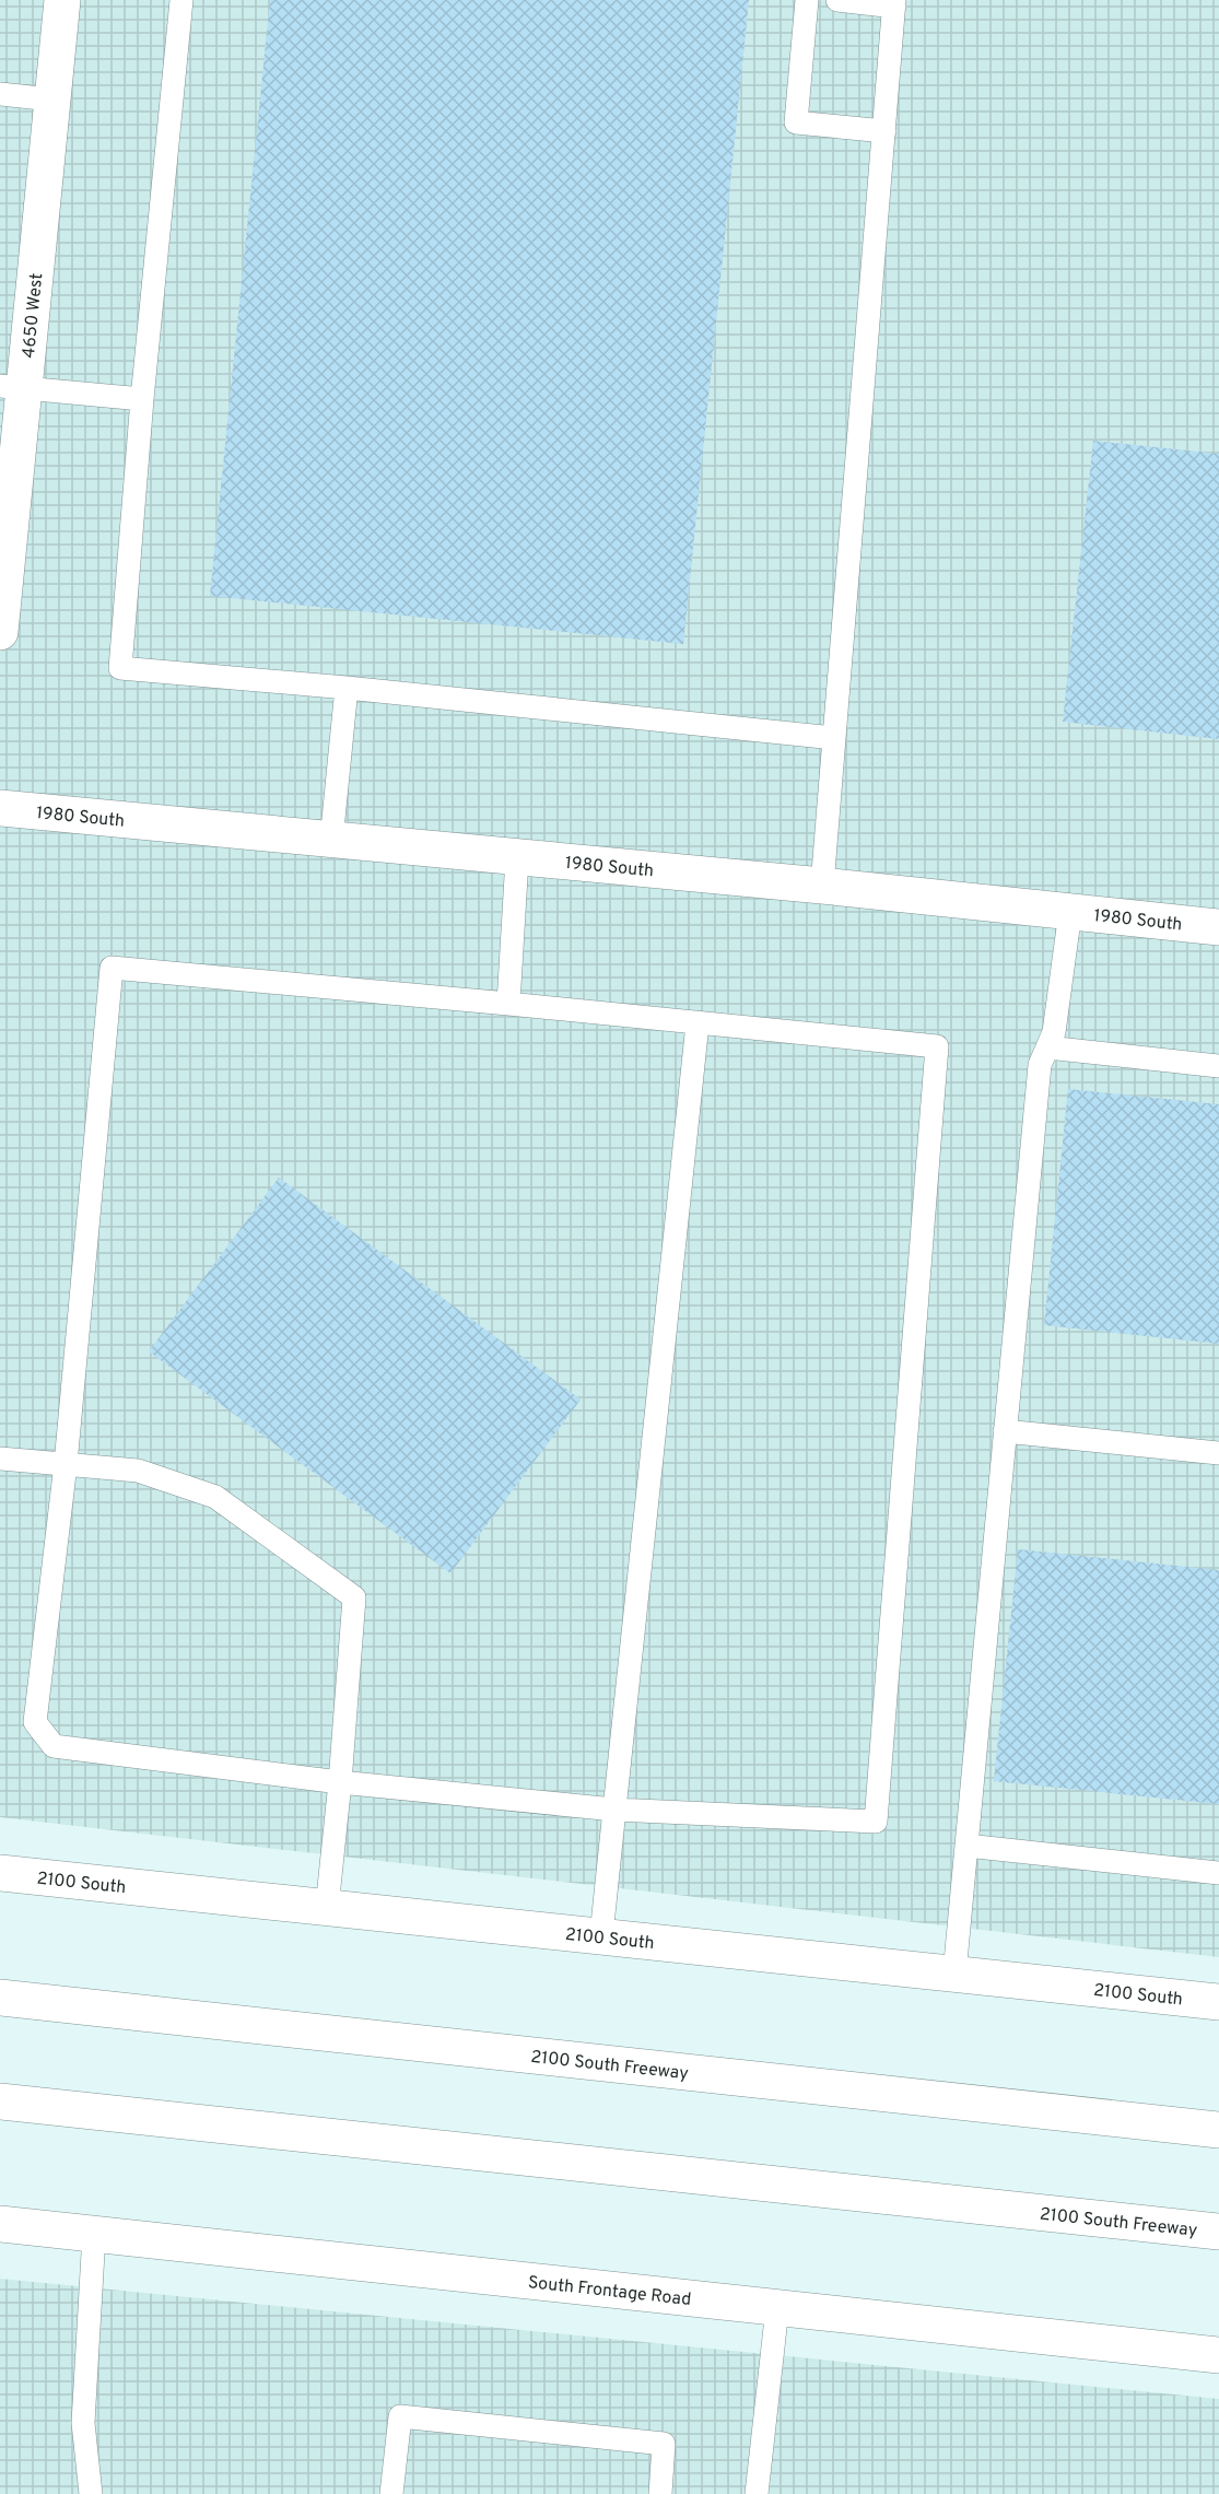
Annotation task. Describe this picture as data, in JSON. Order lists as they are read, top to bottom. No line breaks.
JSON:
{"streets":{"main road":["4650 West","1980 South","2100 South","2100 South Freeway","South Frontage Road"]}}
